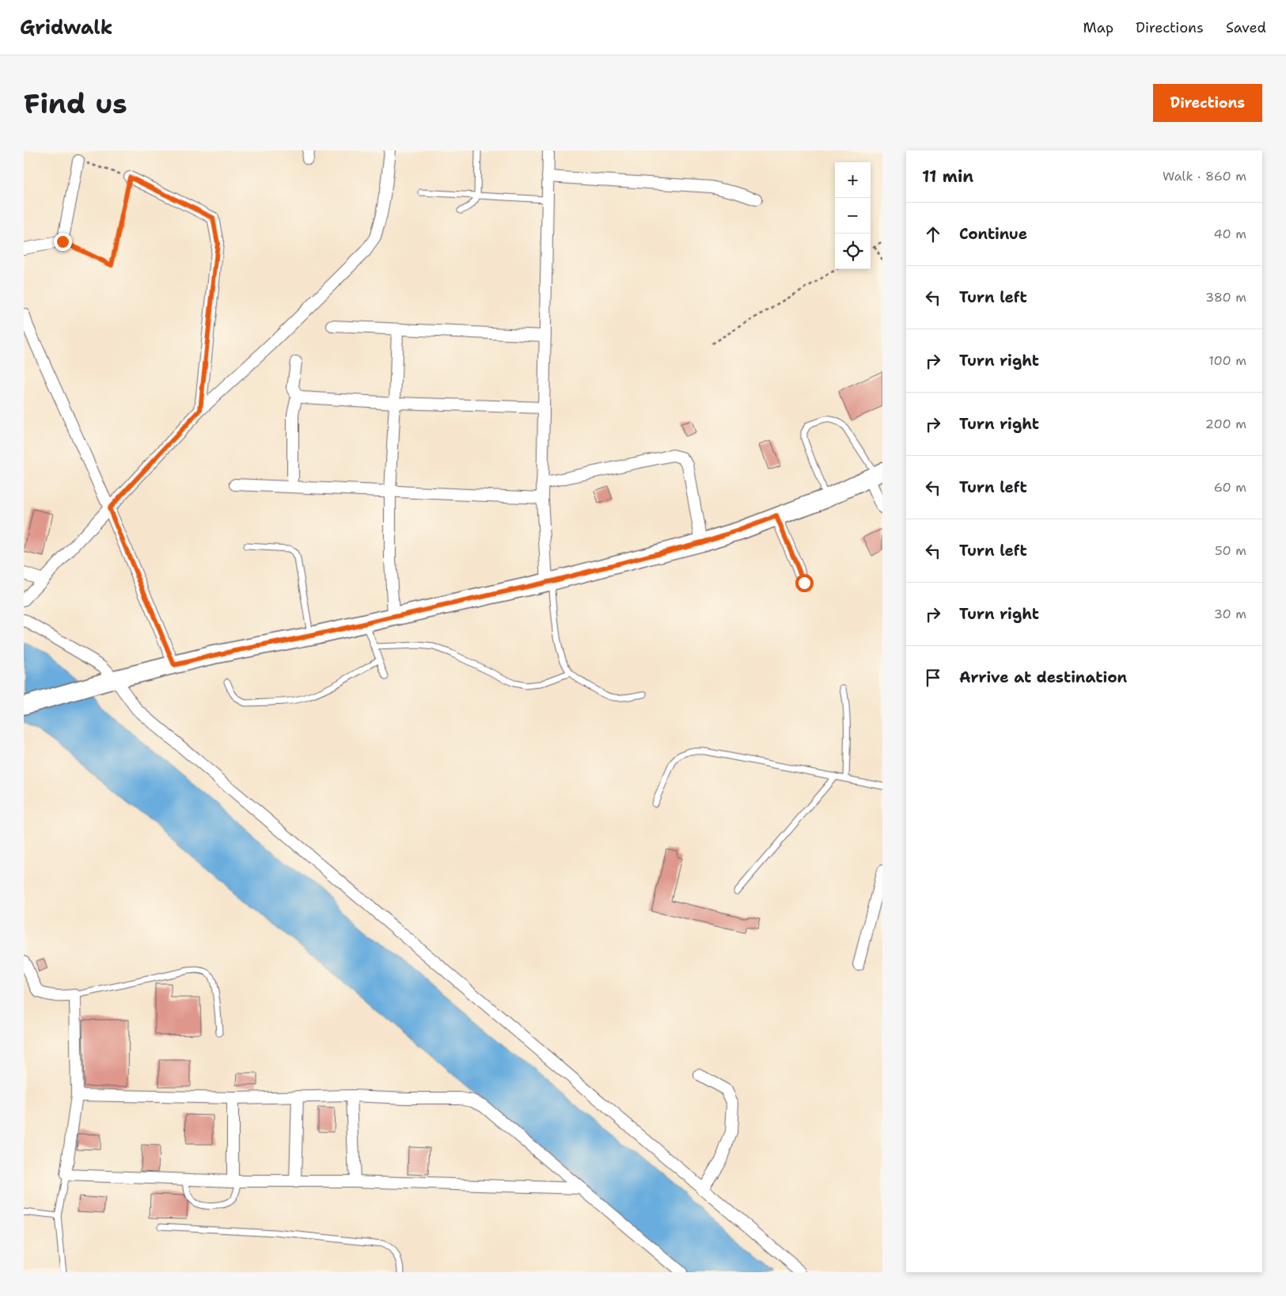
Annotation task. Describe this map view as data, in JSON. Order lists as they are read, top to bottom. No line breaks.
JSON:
{"page":{"header":"Gridwalk","nav":["Map","Directions","Saved"],"buttons":"Directions","title":"Find us","heading":["11 min","Walk · 860 m"],"map_buttons":["+","−"],"list":[["Continue","40 m"],["Turn left","380 m"],["Turn right","100 m"],["Turn right","200 m"],["Turn left","60 m"],["Turn left","50 m"],["Turn right","30 m"],"Arrive at destination"]}}
